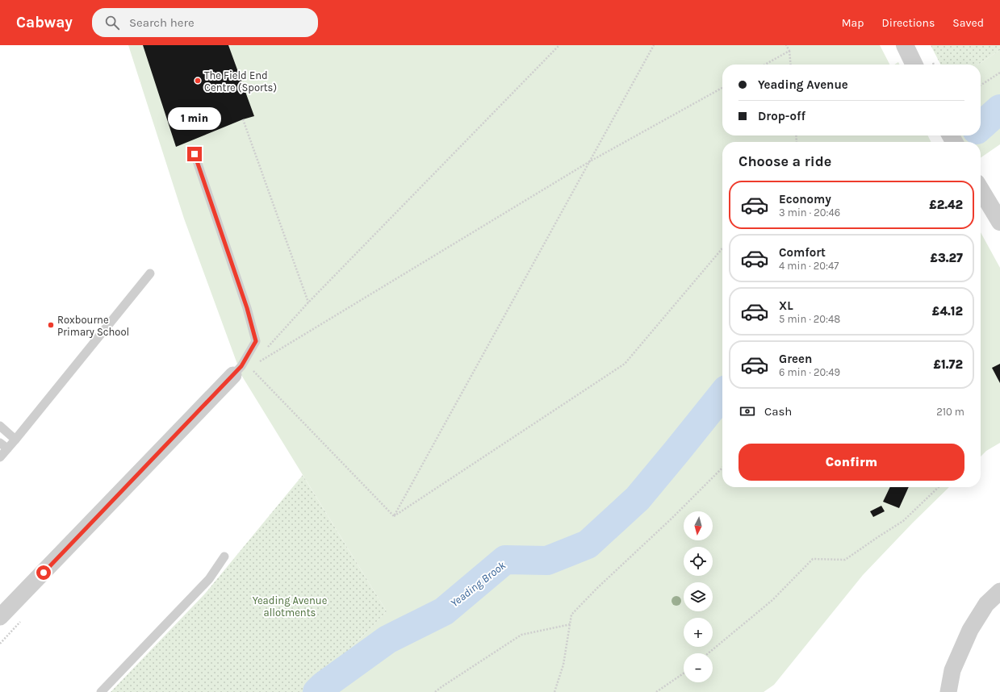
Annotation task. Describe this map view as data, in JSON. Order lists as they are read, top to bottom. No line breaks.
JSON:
{"water":["Yeading Brook"],"parks":["Yeading Avenue allotments"],"places":["The Field End Centre (Sports)","Roxbourne Primary School"],"north":"bottom","page":{"header":"Cabway","search":"Search here","nav":["Map","Directions","Saved"],"banner":["Yeading Avenue","Drop-off"],"bubble":"1 min","heading":"Choose a ride","list":[{"name":"Economy","note":"3 min · 20:46","value":"£2.42"},{"name":"Comfort","note":"4 min · 20:47","value":"£3.27"},{"name":"XL","note":"5 min · 20:48","value":"£4.12"},{"name":"Green","note":"6 min · 20:49","value":"£1.72"}],"pay":["Cash","210 m"],"buttons":"Confirm","map_buttons":["+","−"]}}
